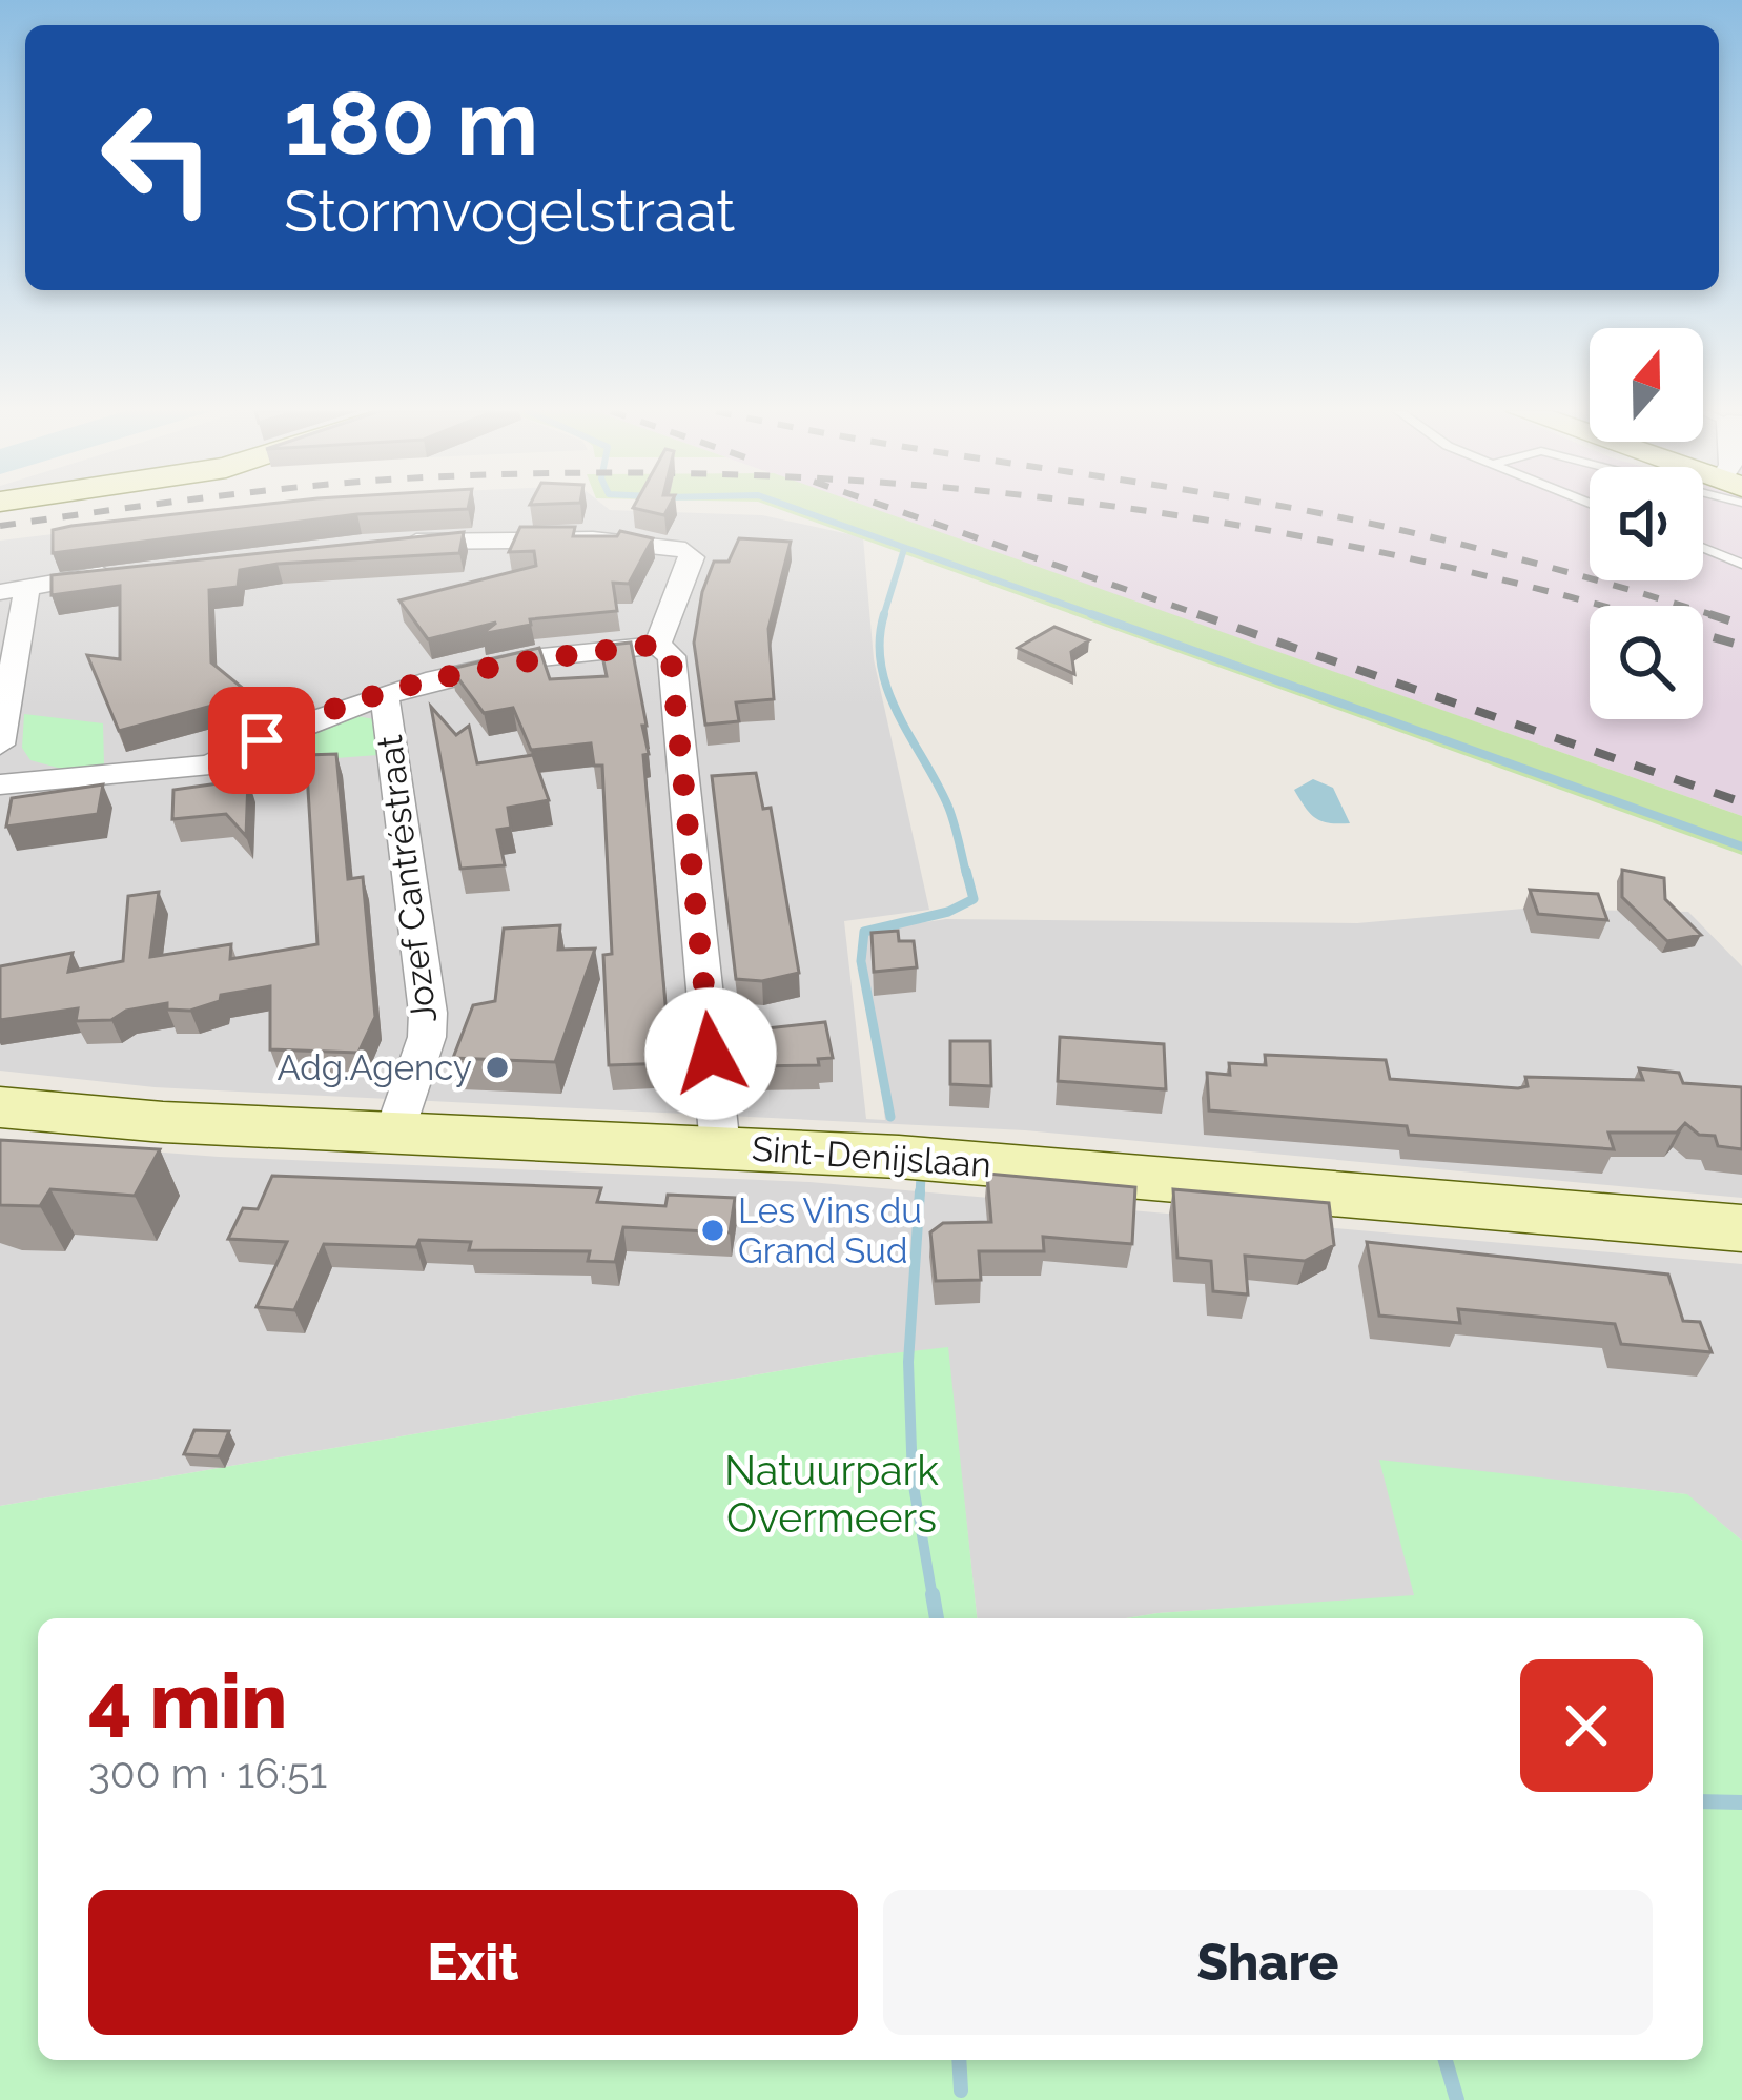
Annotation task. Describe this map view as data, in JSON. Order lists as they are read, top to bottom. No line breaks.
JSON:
{"streets":{"street":["Jozef Cantréstraat","Sint-Denijslaan"]},"crossings":[["Jozef Cantréstraat","Sint-Denijslaan"]],"parks":["Natuurpark Overmeers"],"places":["Adg.Agency","Les Vins du Grand Sud"],"north":"top","page":{"turn":["180 m","Stormvogelstraat"],"heading":["4 min","300 m · 16:51"],"buttons":["Exit","Share"]}}
